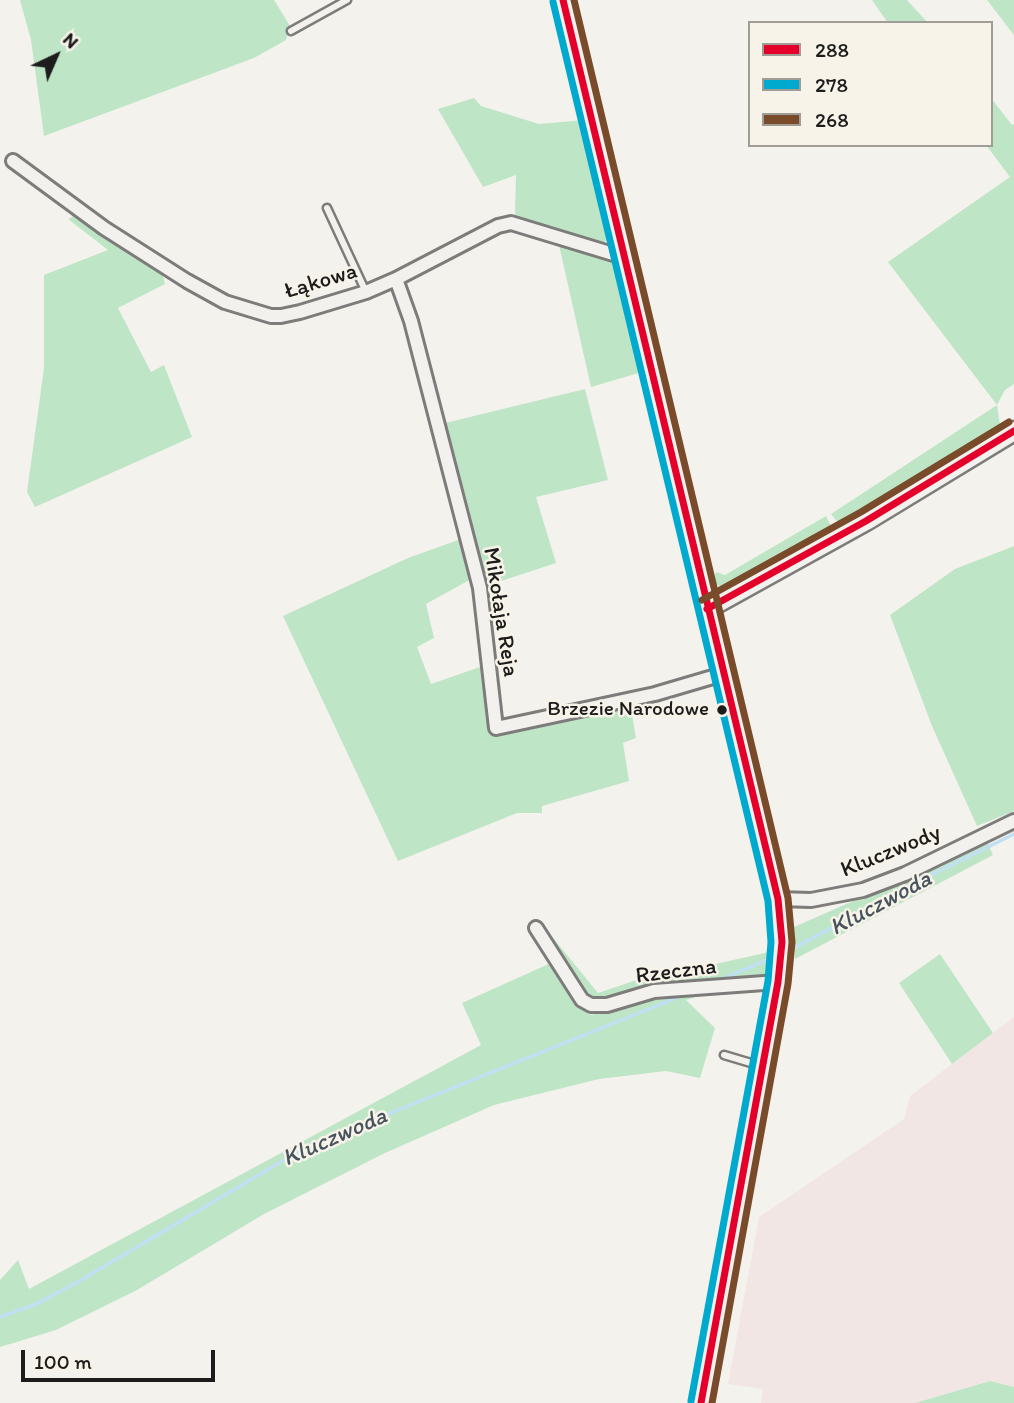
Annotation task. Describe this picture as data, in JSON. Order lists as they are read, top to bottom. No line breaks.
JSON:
{"streets":{"street":["Łąkowa","Mikołaja Reja","Kluczwody","Rzeczna"]},"crossings":[["Łąkowa","Mikołaja Reja"]],"water":["Kluczwoda"],"places":["Brzezie Narodowe"],"lines":["transit line 288","transit line 268","transit line 278"],"legend":["288","278","268"],"scale_bar":"100 m","north":"top right"}
